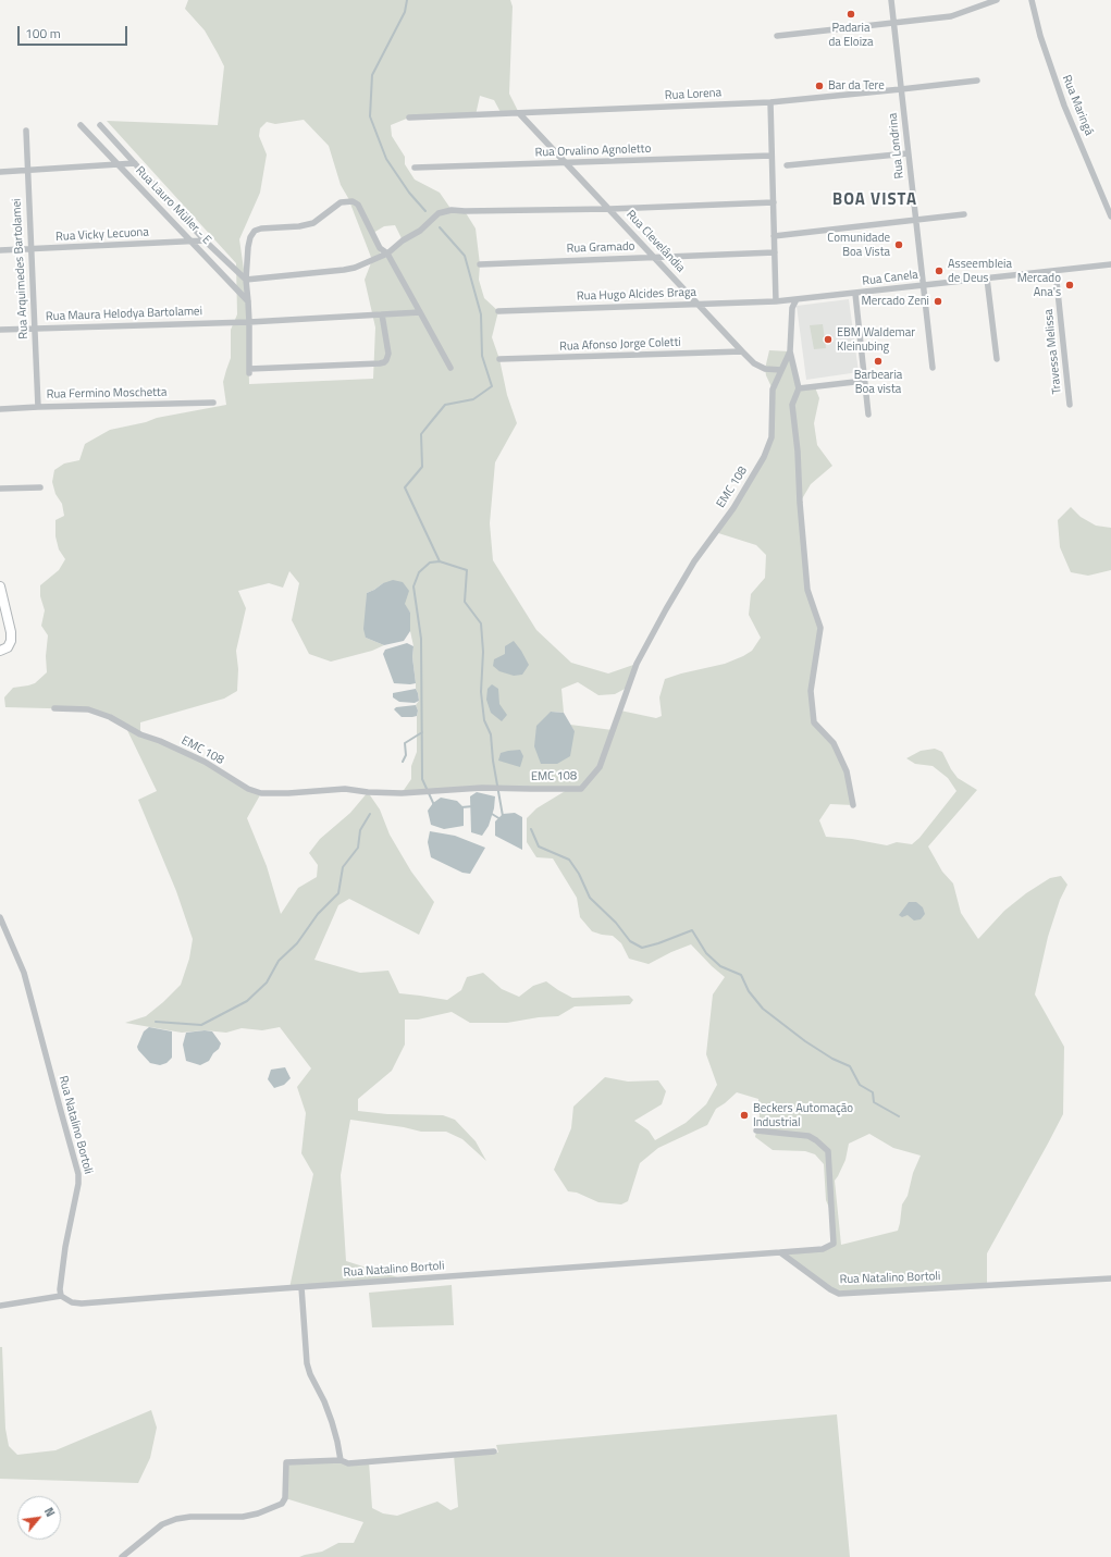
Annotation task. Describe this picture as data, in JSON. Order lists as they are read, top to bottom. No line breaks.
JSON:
{"streets":{"street":["Rua Lorena","Rua Maringá","Rua Londrina","Rua Orvalino Agnoletto","Rua Lauro Müller - E","Rua Vicky Lecuona","Rua Clevelândia","Rua Gramado","Rua Arquimedes Bartolamei","Rua Canela","Rua Hugo Alcides Braga","Rua Maura Helodya Bartolamei","Rua Afonso Jorge Coletti","Travessa Melissa","Rua Fermino Moschetta","EMC 108","Rua Natalino Bortoli"]},"crossings":[["Rua Lorena","Rua Londrina"],["Rua Lorena","Rua Clevelândia"],["Rua Londrina","Rua Canela"],["Rua Orvalino Agnoletto","Rua Clevelândia"],["Rua Lauro Müller - E","Rua Vicky Lecuona"],["Rua Vicky Lecuona","Rua Arquimedes Bartolamei"],["Rua Clevelândia","Rua Gramado"],["Rua Clevelândia","Rua Hugo Alcides Braga"],["Rua Clevelândia","Rua Afonso Jorge Coletti"],["Rua Clevelândia","EMC 108"],["Rua Arquimedes Bartolamei","Rua Maura Helodya Bartolamei"],["Rua Arquimedes Bartolamei","Rua Fermino Moschetta"],["Rua Canela","Rua Hugo Alcides Braga"],["Rua Canela","Travessa Melissa"]],"districts":["BOA VISTA"],"places":["Padaria da Eloiza","Bar da Tere","Comunidade Boa Vista","Asseembleia de Deus","Mercado Ana's","Mercado Zeni","EBM Waldemar Kleinubing","Barbearia Boa vista","Beckers Automação Industrial"],"scale_bar":"100 m","north":"top right"}
